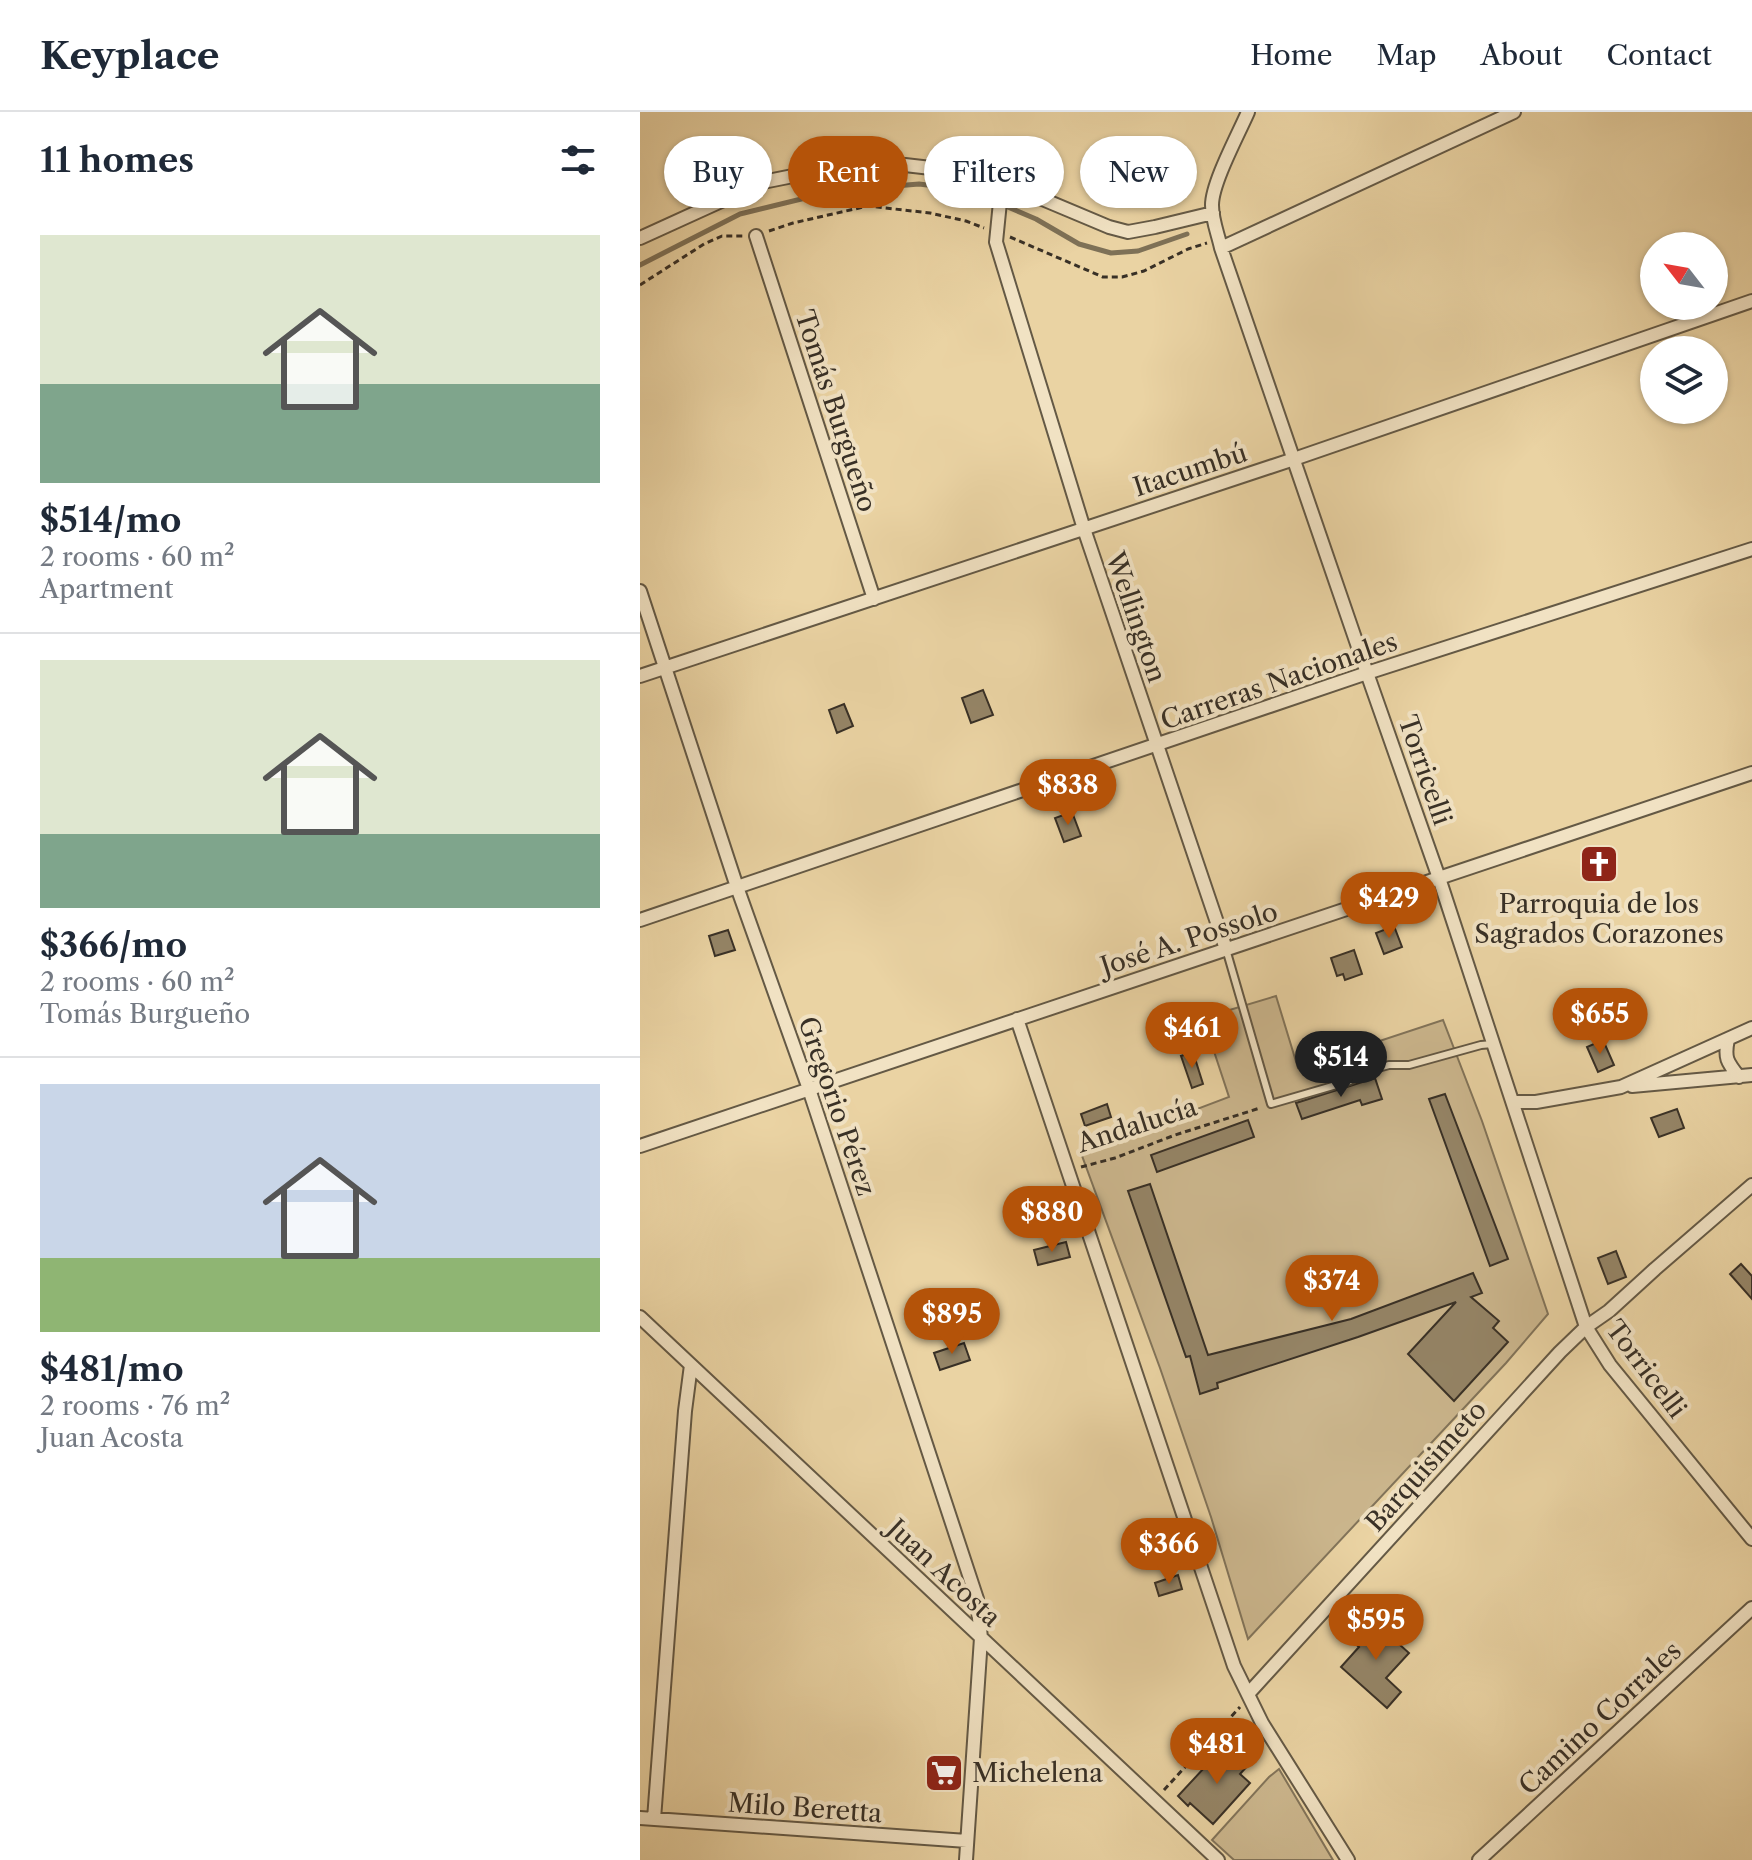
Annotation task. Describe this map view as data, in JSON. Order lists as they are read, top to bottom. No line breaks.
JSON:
{"streets":{"street":["Tomás Burgueño","Itacumbú","Wellington","Carreras Nacionales","Torricelli","José A. Possolo","Gregorio Pérez","Barquisimeto","Juan Acosta","Camino Corrales","Milo Beretta"],"path":["Andalucía"]},"crossings":[["Tomás Burgueño","Itacumbú"],["Itacumbú","Wellington"],["Itacumbú","Torricelli"],["Itacumbú","Gregorio Pérez"],["Wellington","Carreras Nacionales"],["Wellington","José A. Possolo"],["Wellington","Andalucía"],["Carreras Nacionales","Torricelli"],["Carreras Nacionales","Gregorio Pérez"],["Torricelli","José A. Possolo"],["Torricelli","Barquisimeto"],["José A. Possolo","Gregorio Pérez"],["Gregorio Pérez","Juan Acosta"],["Gregorio Pérez","Milo Beretta"]],"places":{"church":["Parroquia de los Sagrados Corazones"],"supermarket":["Michelena"]},"north":"top left","page":{"header":"Keyplace","nav":["Home","Map","About","Contact"],"heading":"11 homes","chip":["Buy","Rent","Filters","New"],"list":[{"name":"$514/mo","note":"2 rooms · 60 m² · Apartment"},{"name":"$366/mo","note":"2 rooms · 60 m² · Tomás Burgueño"},{"name":"$481/mo","note":"2 rooms · 76 m² · Juan Acosta"}],"price":["$838","$429","$655","$461","$514","$880","$374","$895","$366","$595","$481"]}}
